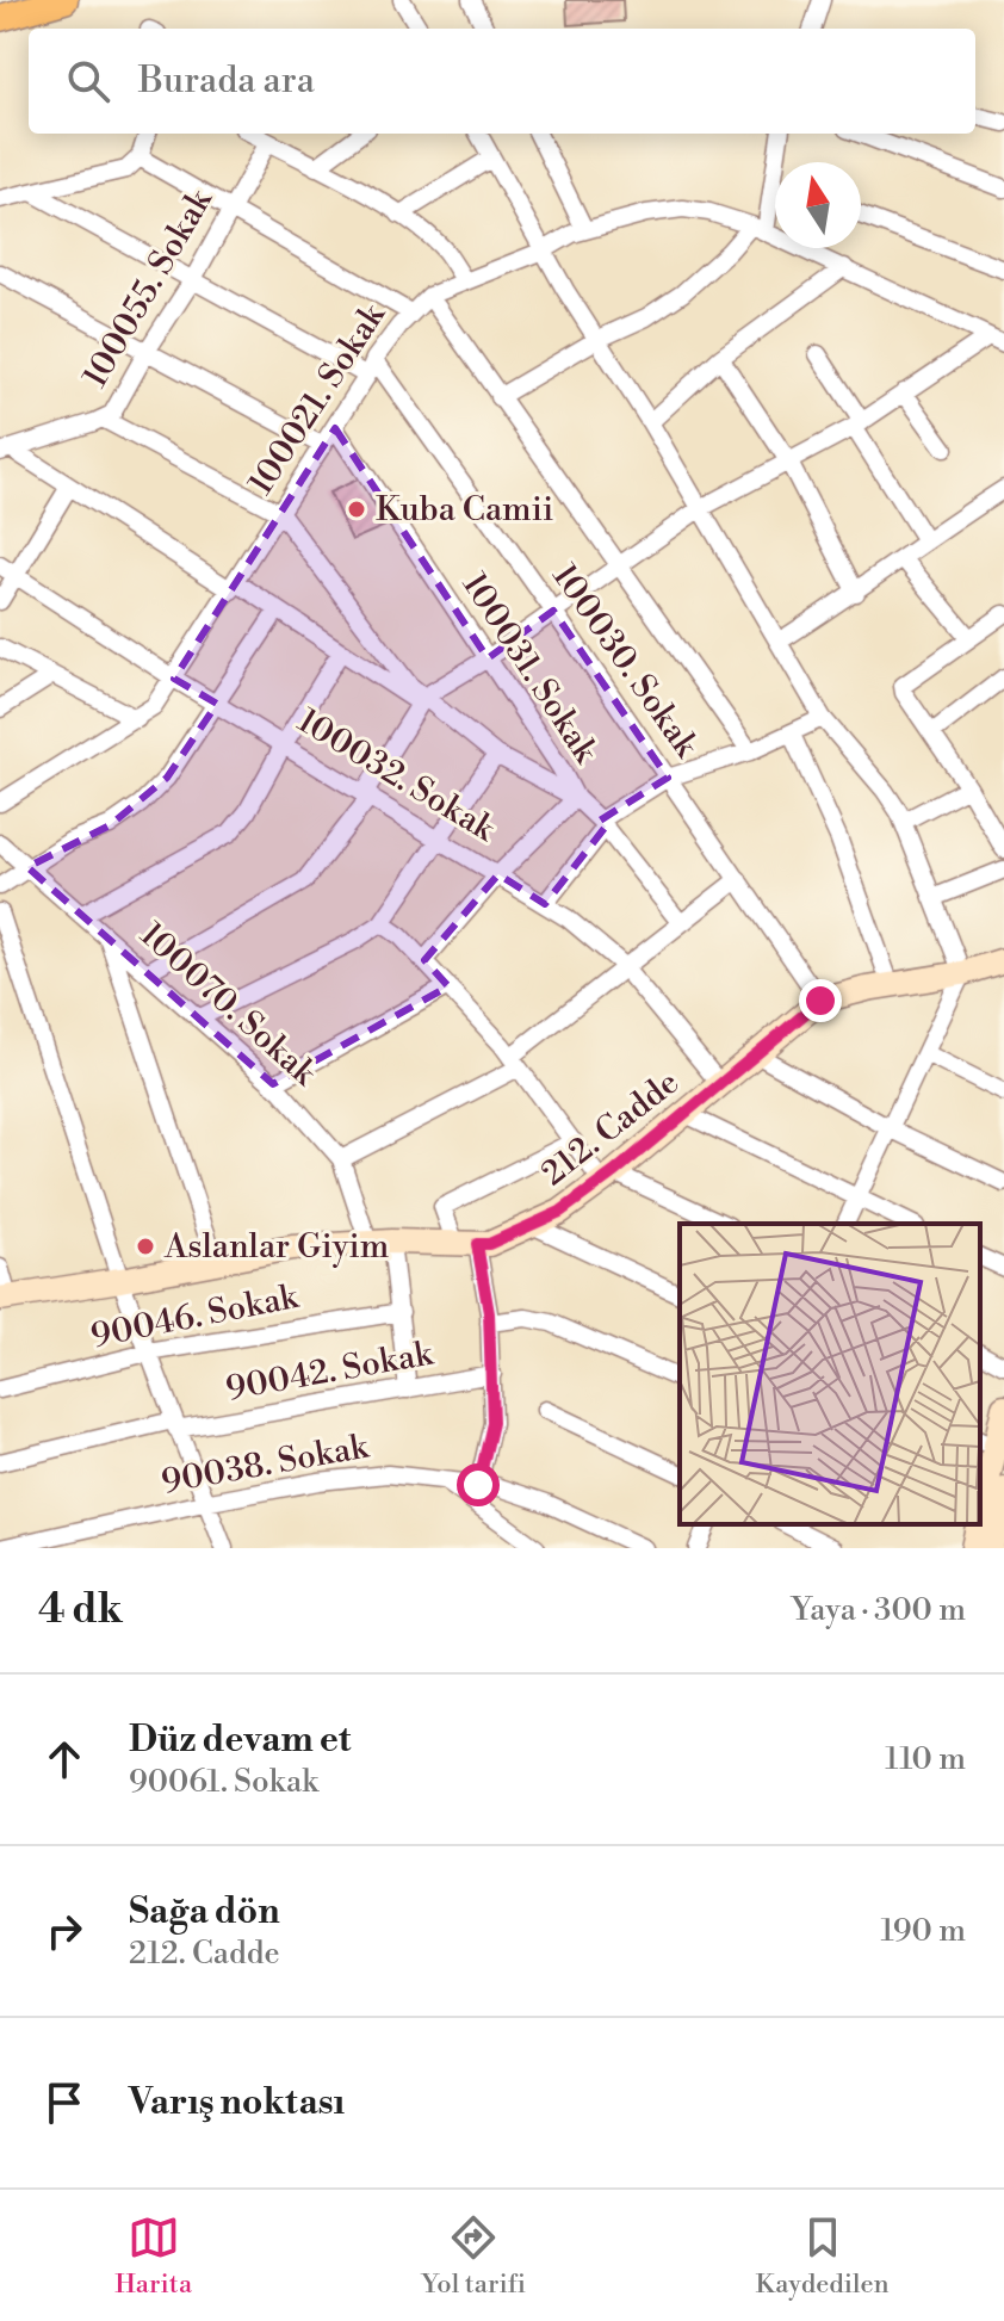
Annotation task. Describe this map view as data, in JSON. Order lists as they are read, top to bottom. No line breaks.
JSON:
{"streets":{"street":["100055. Sokak","100021. Sokak","100030. Sokak","100031. Sokak","100032. Sokak","100070. Sokak","212. Cadde","90046. Sokak","90042. Sokak","90038. Sokak"]},"crossings":[["100055. Sokak","100030. Sokak"],["100021. Sokak","100030. Sokak"],["100021. Sokak","100031. Sokak"],["100021. Sokak","100032. Sokak"],["100030. Sokak","212. Cadde"],["100032. Sokak","212. Cadde"],["100070. Sokak","212. Cadde"],["100070. Sokak","90046. Sokak"],["100070. Sokak","90042. Sokak"]],"places":["Kuba Camii","Aslanlar Giyim"],"north":"top","page":{"search":"Burada ara","heading":["4 dk","Yaya · 300 m"],"list":[["Düz devam et","90061. Sokak","110 m"],["Sağa dön","212. Cadde","190 m"],"Varış noktası"],"nav":["Harita","Yol tarifi","Kaydedilen"]}}
